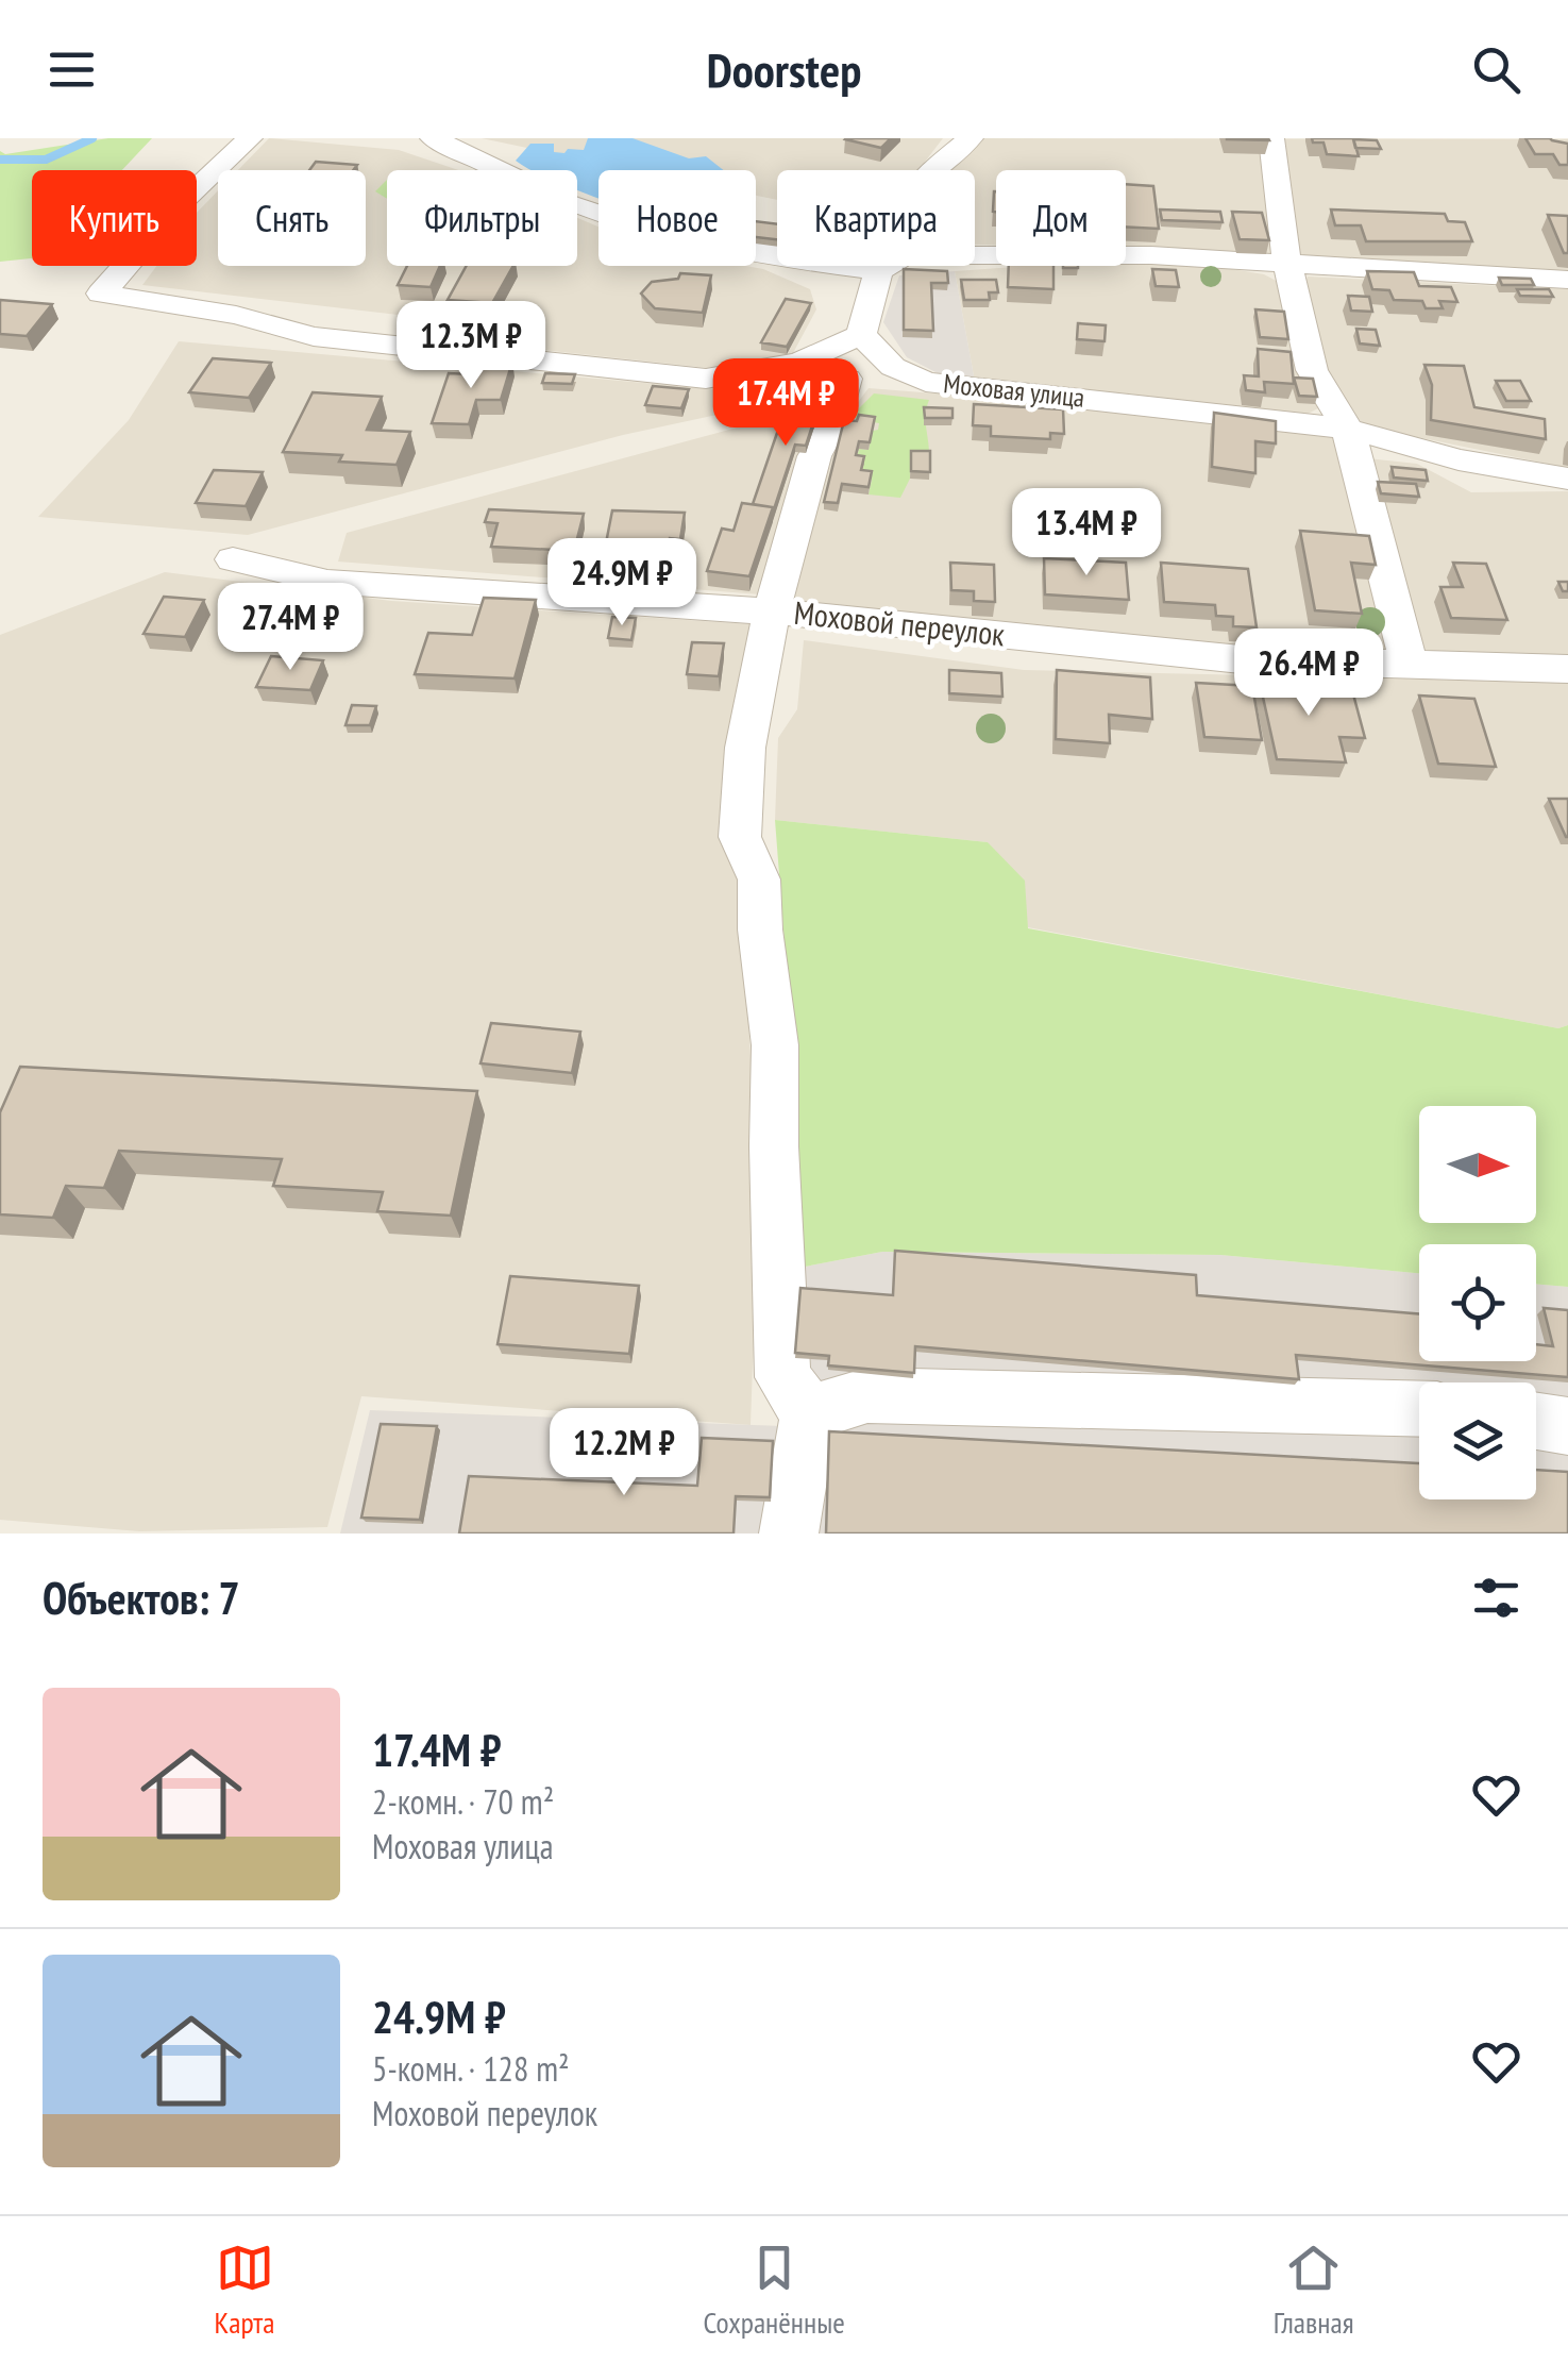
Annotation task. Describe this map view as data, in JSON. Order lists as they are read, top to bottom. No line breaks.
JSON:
{"streets":{"street":["Моховая улица","Моховой переулок"]},"north":"right","page":{"header":"Doorstep","chip":["Купить","Снять","Фильтры","Новое","Квартира","Дом"],"price":["12.3M ₽","17.4M ₽","13.4M ₽","24.9M ₽","27.4M ₽","26.4M ₽","12.2M ₽"],"heading":"Объектов: 7","list":[{"name":"17.4M ₽","note":"2-комн. · 70 m² · Моховая улица"},{"name":"24.9M ₽","note":"5-комн. · 128 m² · Моховой переулок"}],"tabs":["Карта","Сохранённые","Главная"]}}
